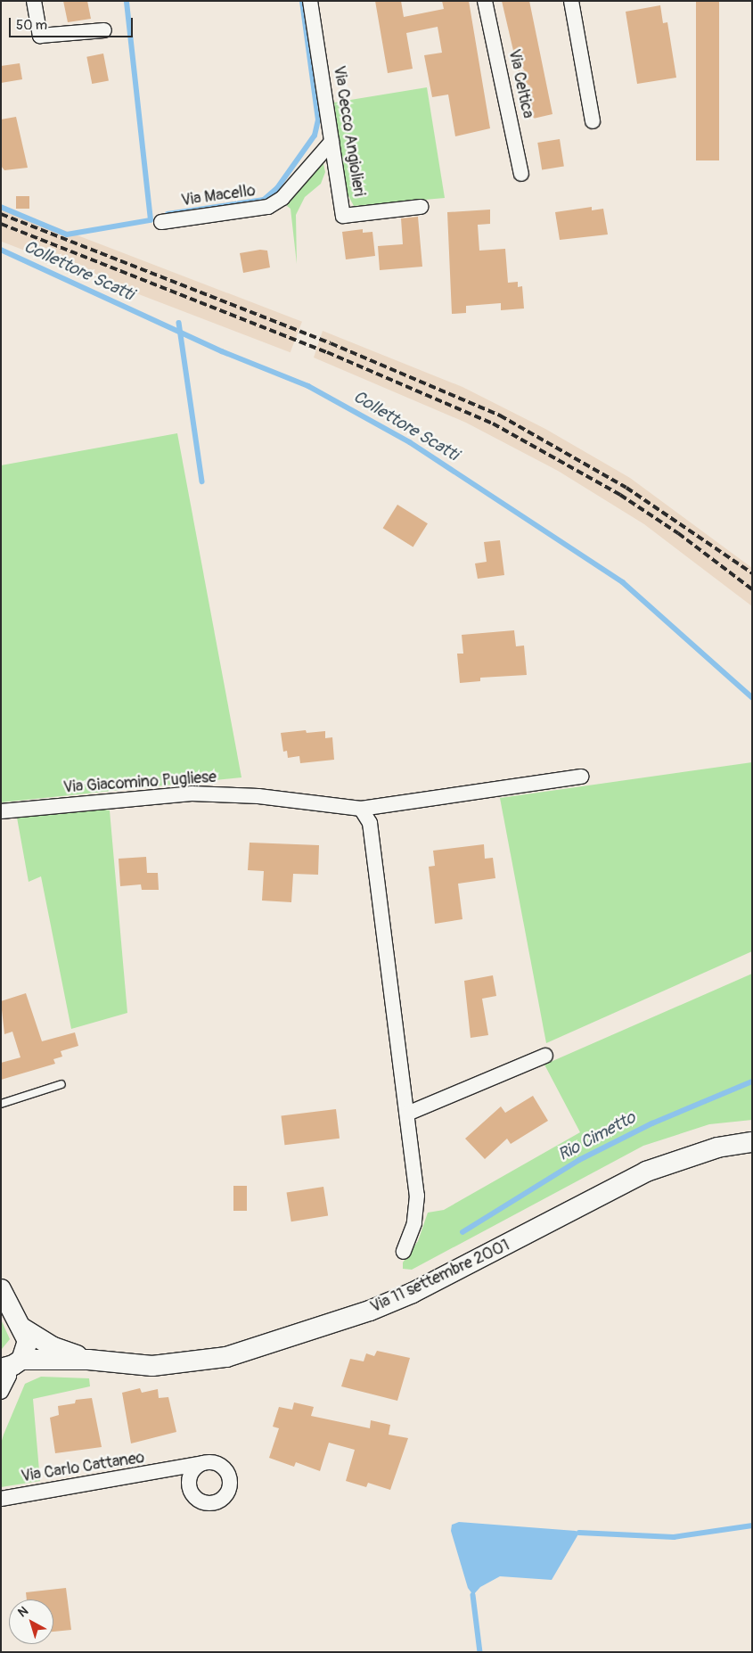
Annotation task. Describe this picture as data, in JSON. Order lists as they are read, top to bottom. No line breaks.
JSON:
{"streets":{"main road":["Via 11 settembre 2001"],"street":["Via Celtica","Via Cecco Angiolieri","Via Macello","Via Giacomino Pugliese","Via Carlo Cattaneo"]},"crossings":[["Via Cecco Angiolieri","Via Macello"]],"water":["Collettore Scatti","Rio Cimetto"],"scale_bar":"50 m","north":"top left"}
